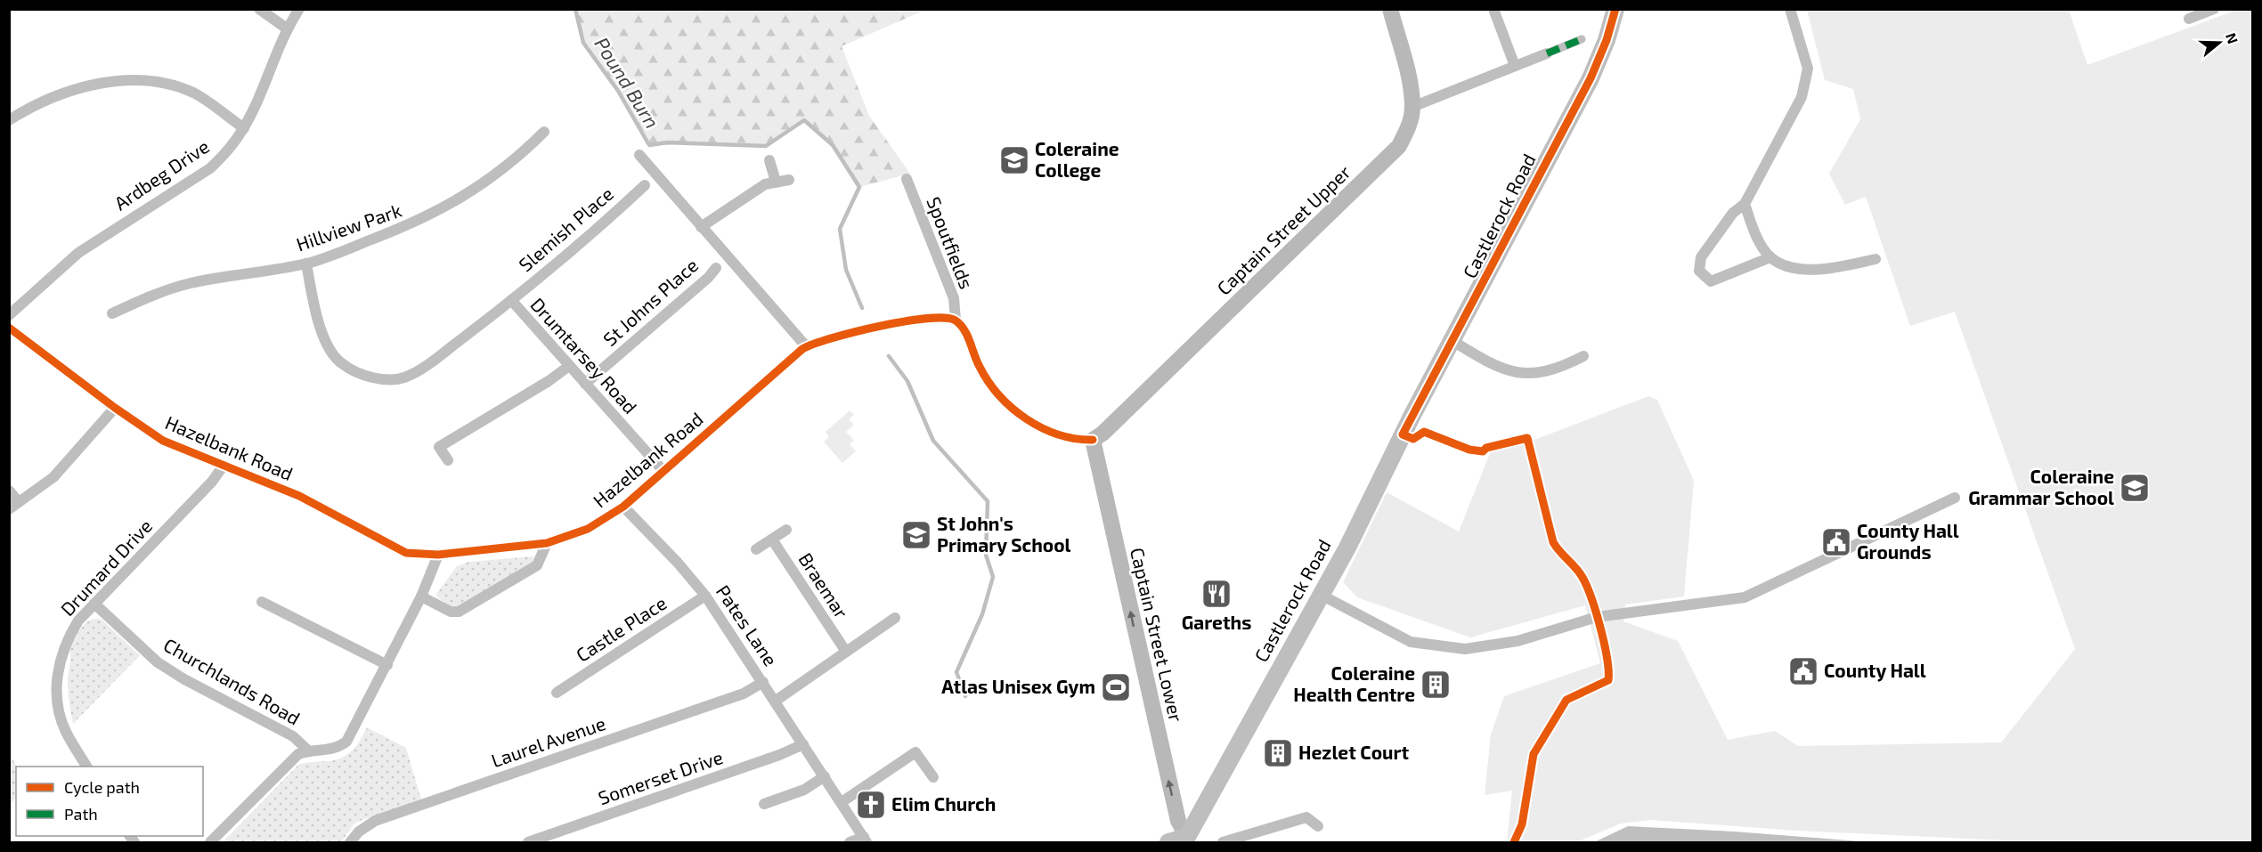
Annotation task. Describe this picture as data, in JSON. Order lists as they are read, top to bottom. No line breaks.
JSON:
{"streets":{"main road":["Castlerock Road","Captain Street Upper","Captain Street Lower"],"street":["Ardbeg Drive","Hillview Park","Slemish Place","Spoutfields","St Johns Place","Drumtarsey Road","Hazelbank Road","Drumard Drive","Braemar","Pates Lane","Castle Place","Churchlands Road","Laurel Avenue","Somerset Drive"]},"crossings":[["Castlerock Road","Captain Street Lower"],["Hillview Park","Drumtarsey Road"],["Slemish Place","Drumtarsey Road"],["Captain Street Upper","Captain Street Lower"],["Spoutfields","Hazelbank Road"],["St Johns Place","Drumtarsey Road"],["Drumtarsey Road","Hazelbank Road"],["Hazelbank Road","Drumard Drive"],["Hazelbank Road","Pates Lane"],["Hazelbank Road","Churchlands Road"],["Drumard Drive","Churchlands Road"],["Pates Lane","Castle Place"],["Pates Lane","Laurel Avenue"],["Pates Lane","Somerset Drive"]],"one_way":["Captain Street Lower"],"water":["Pound Burn"],"places":{"school or university":["Coleraine College","Coleraine Grammar School","St John's Primary School"],"public building":["County Hall Grounds","County Hall"],"restaurant":["Gareths"],"building":["Coleraine Health Centre","Hezlet Court"],"sports":["Atlas Unisex Gym"],"church":["Elim Church"]},"legend":["Cycle path","Path"],"north":"right"}
